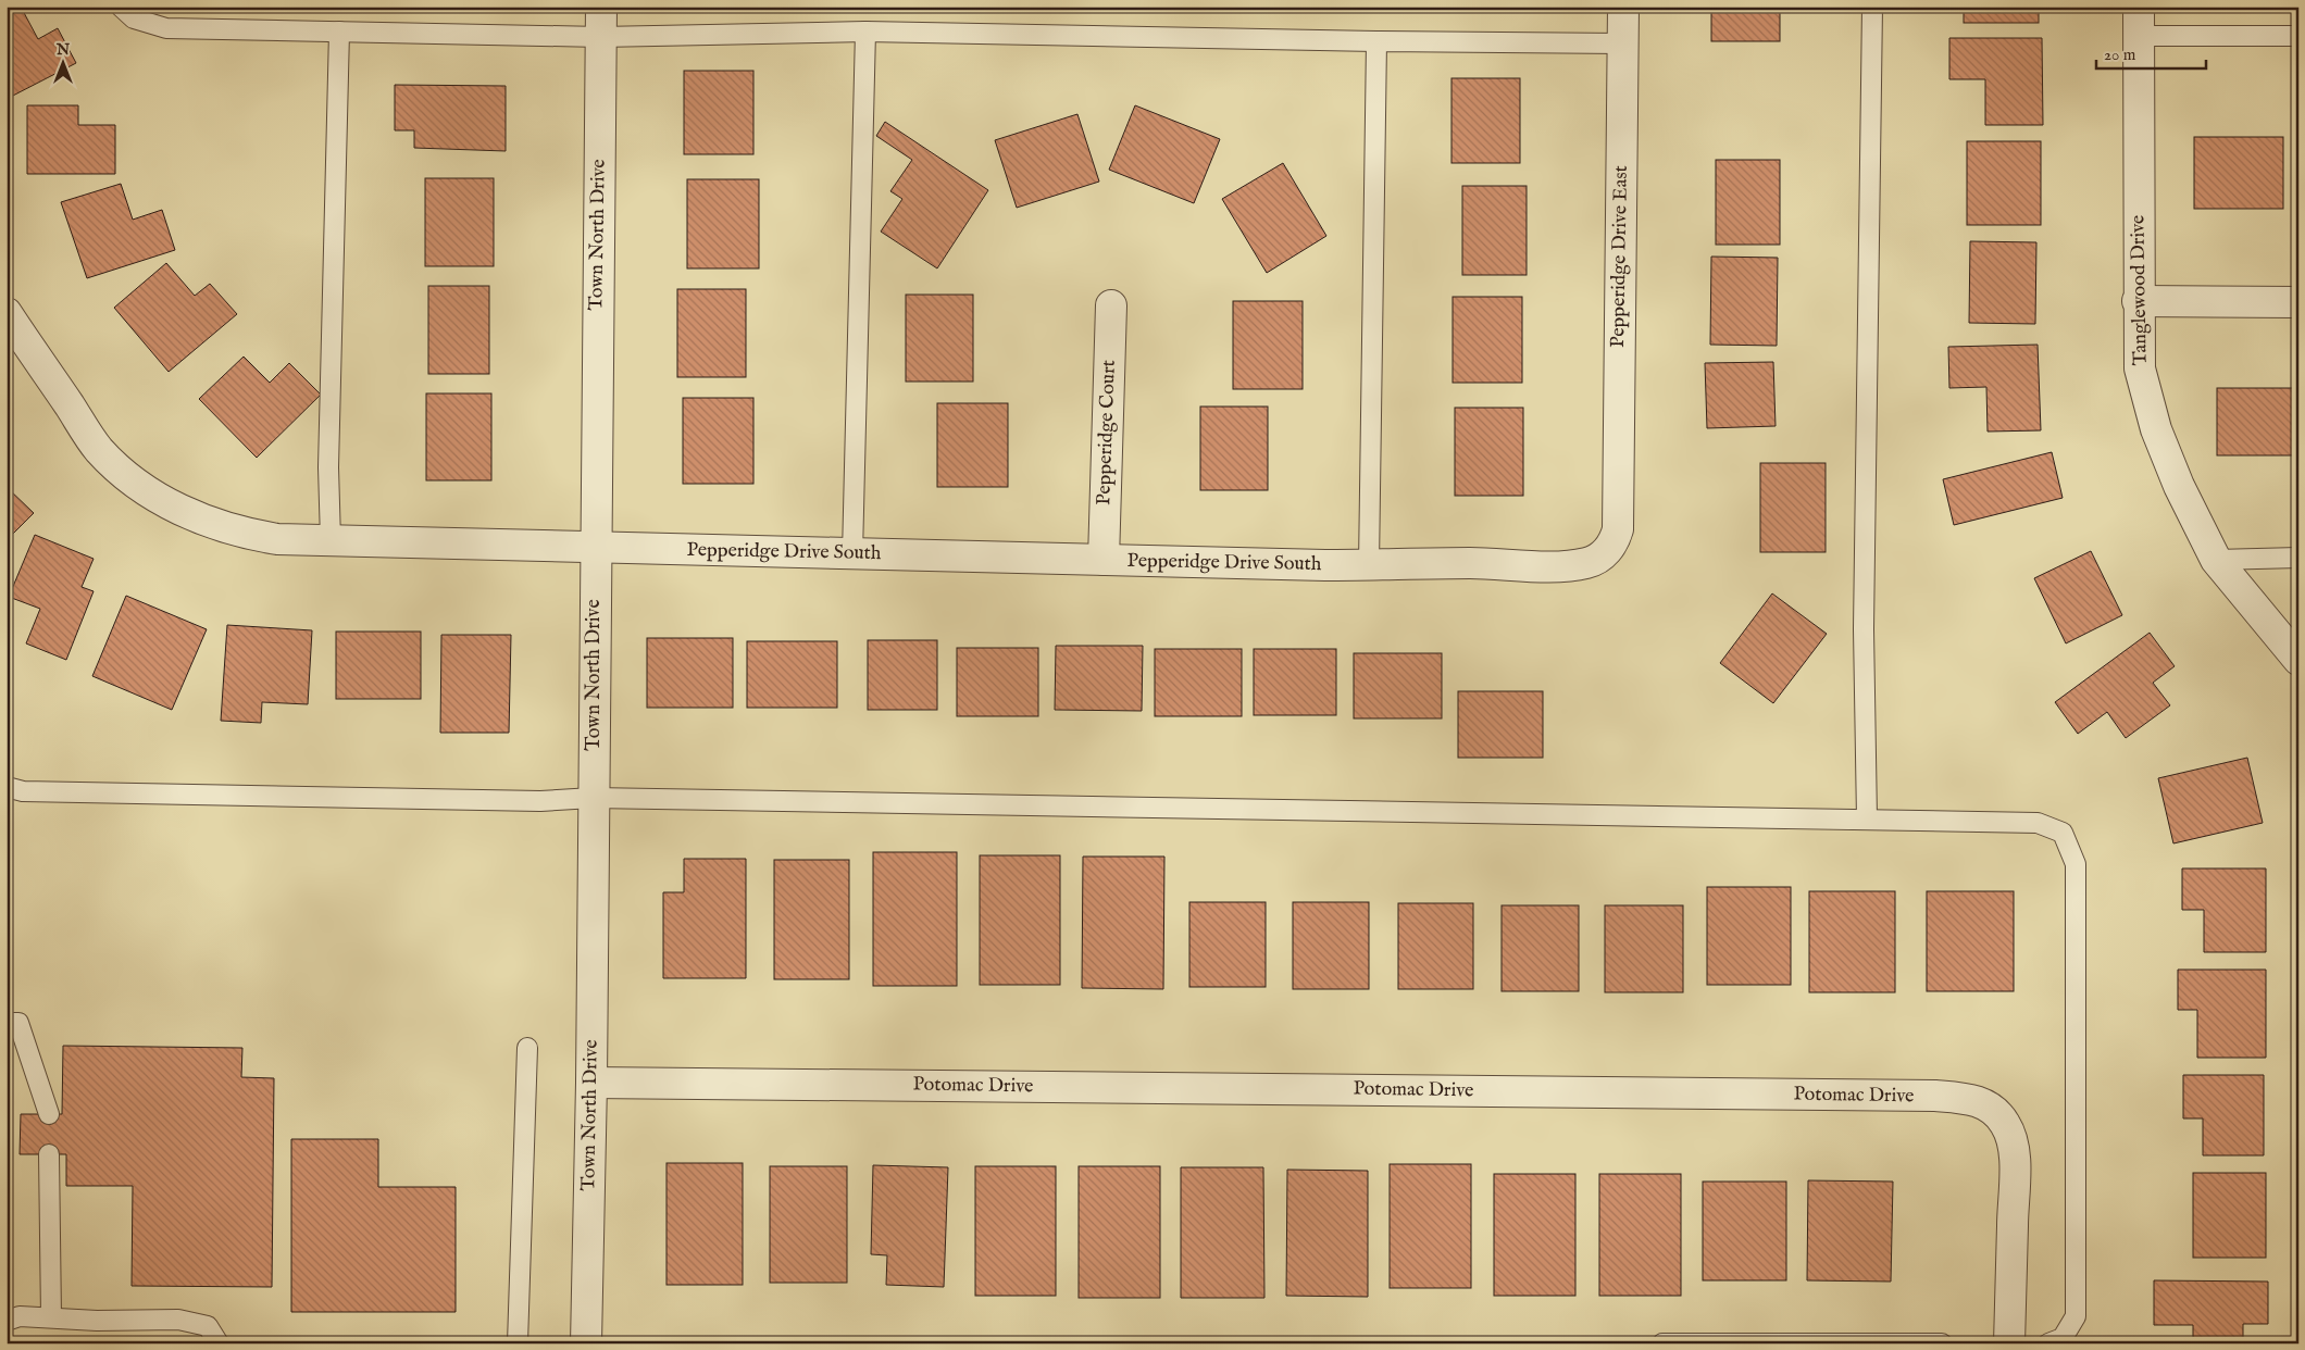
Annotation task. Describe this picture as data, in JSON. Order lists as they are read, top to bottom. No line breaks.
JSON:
{"streets":{"street":["Town North Drive","Pepperidge Drive East","Tanglewood Drive","Pepperidge Court","Pepperidge Drive South","Potomac Drive"]},"crossings":[["Town North Drive","Pepperidge Drive South"],["Town North Drive","Potomac Drive"],["Pepperidge Drive East","Pepperidge Drive South"],["Pepperidge Court","Pepperidge Drive South"]],"scale_bar":"20 m","north":"top"}
